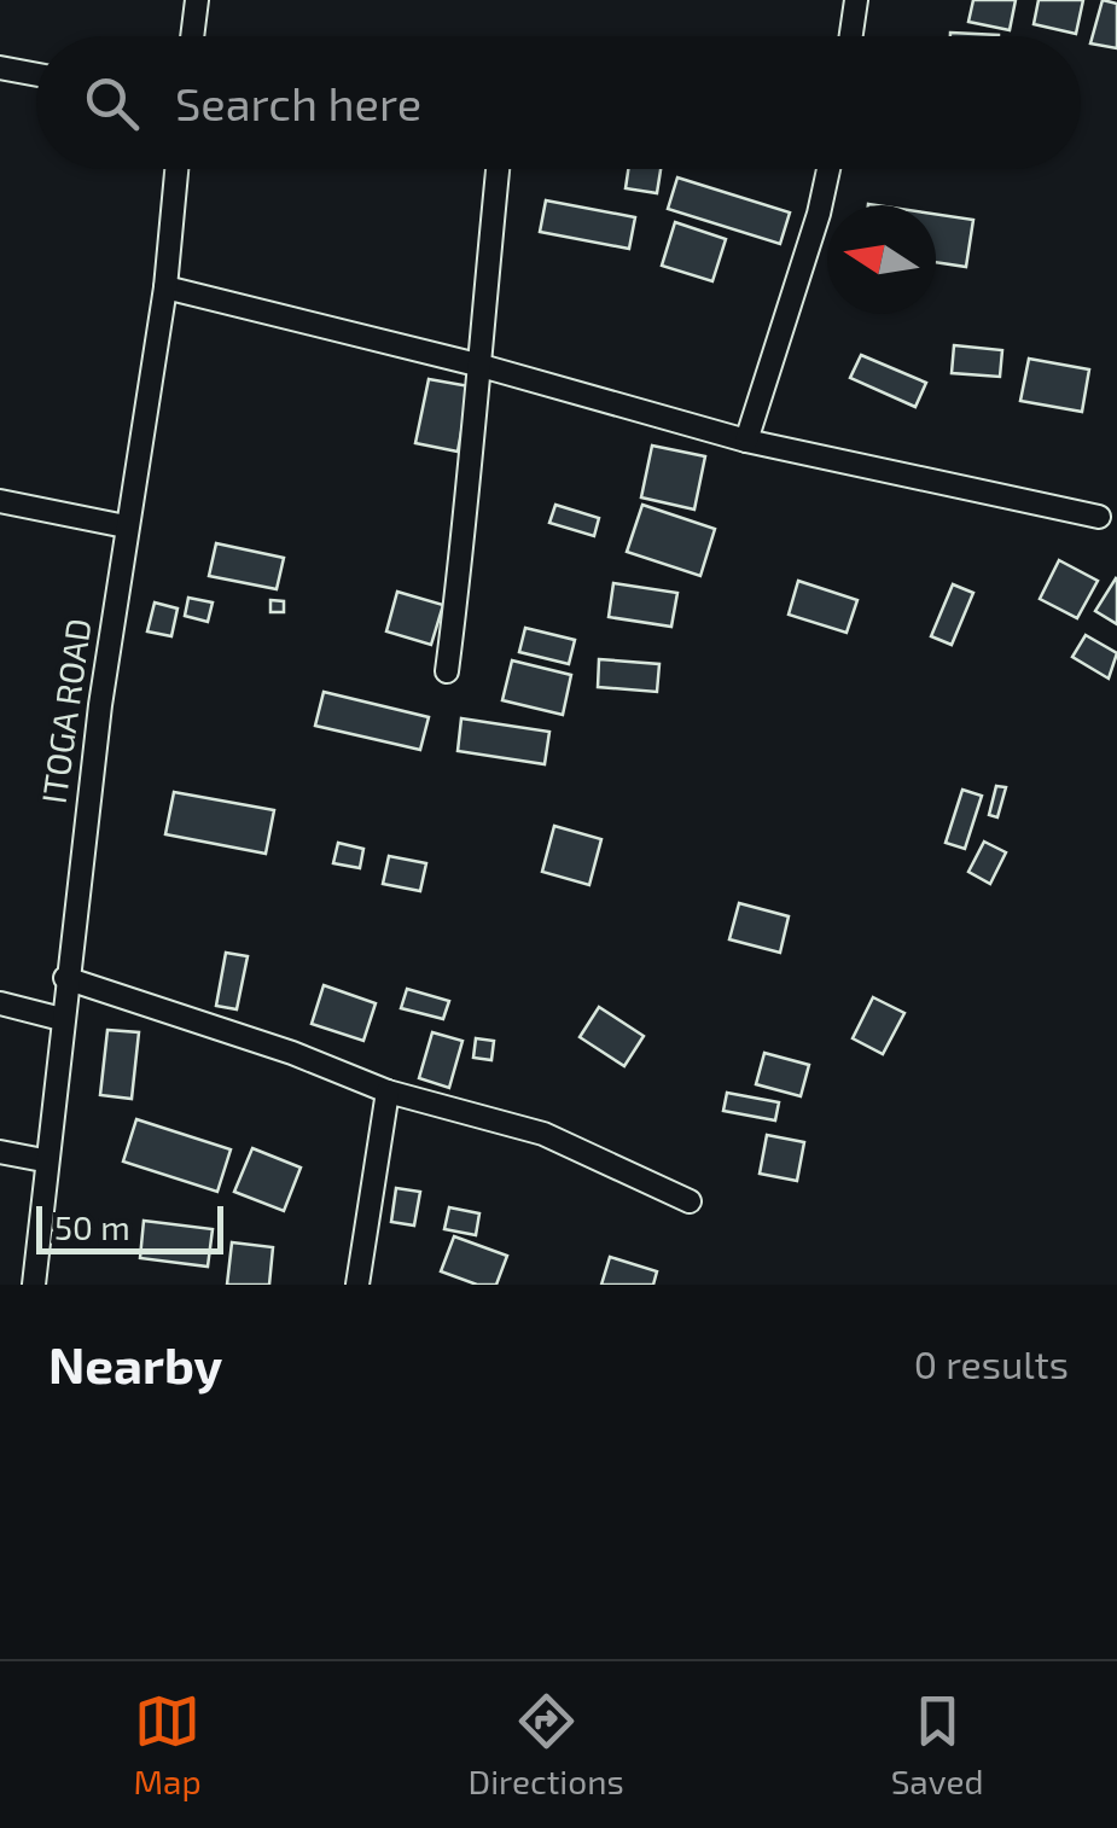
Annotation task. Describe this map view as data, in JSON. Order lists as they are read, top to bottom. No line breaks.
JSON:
{"streets":{"street":["ITOGA ROAD"]},"scale_bar":"50 m","north":"left","page":{"search":"Search here","scale":"50 m","heading":["Nearby","0 results"],"nav":["Map","Directions","Saved"]}}
